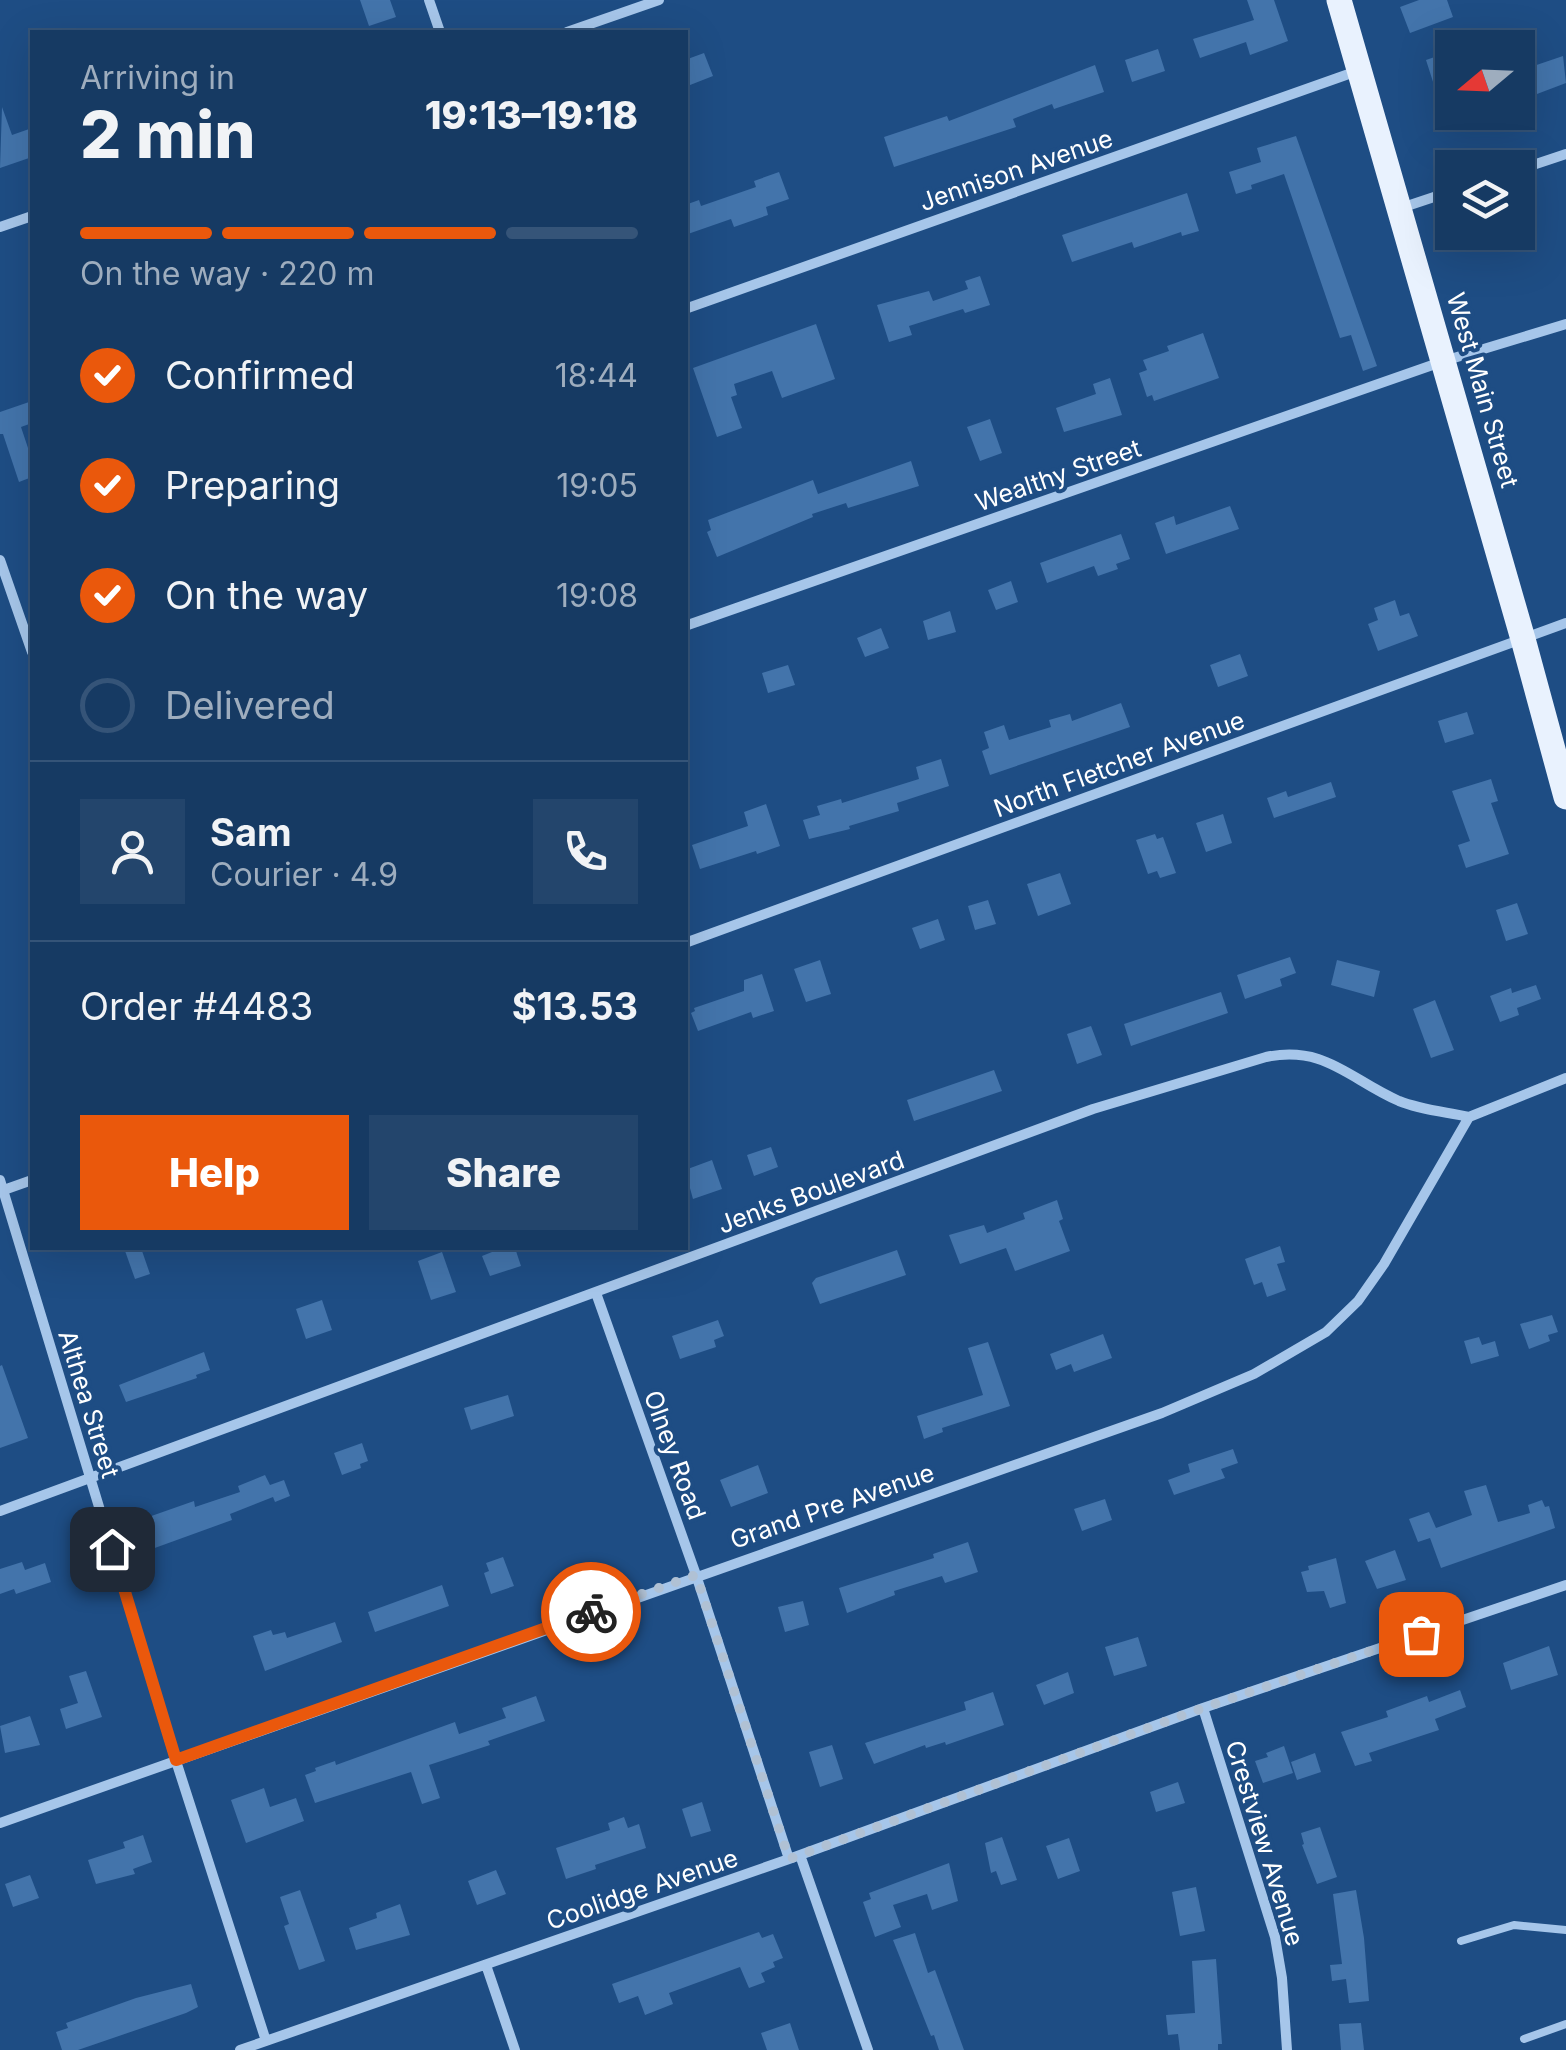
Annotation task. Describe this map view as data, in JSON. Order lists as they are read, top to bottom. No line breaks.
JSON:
{"streets":{"main road":["West Main Street"],"street":["Jennison Avenue","Wealthy Street","North Fletcher Avenue","Jenks Boulevard","Althea Street","Olney Road","Grand Pre Avenue","Crestview Avenue","Coolidge Avenue"]},"crossings":[["Jennison Avenue","West Main Street"],["West Main Street","Wealthy Street"],["West Main Street","North Fletcher Avenue"],["Jenks Boulevard","Althea Street"],["Jenks Boulevard","Olney Road"],["Jenks Boulevard","Grand Pre Avenue"],["Althea Street","Grand Pre Avenue"],["Althea Street","Coolidge Avenue"],["Olney Road","Grand Pre Avenue"],["Olney Road","Coolidge Avenue"],["Crestview Avenue","Coolidge Avenue"]],"north":"left","page":{"heading":["2 min","Arriving in","19:13–19:18"],"panel":["Sam","Courier · 4.9","Order #4483","$13.53"],"bar":"On the way · 220 m","list":[["Confirmed","18:44"],["Preparing","19:05"],["On the way","19:08"],"Delivered"],"buttons":["Help","Share"]}}
